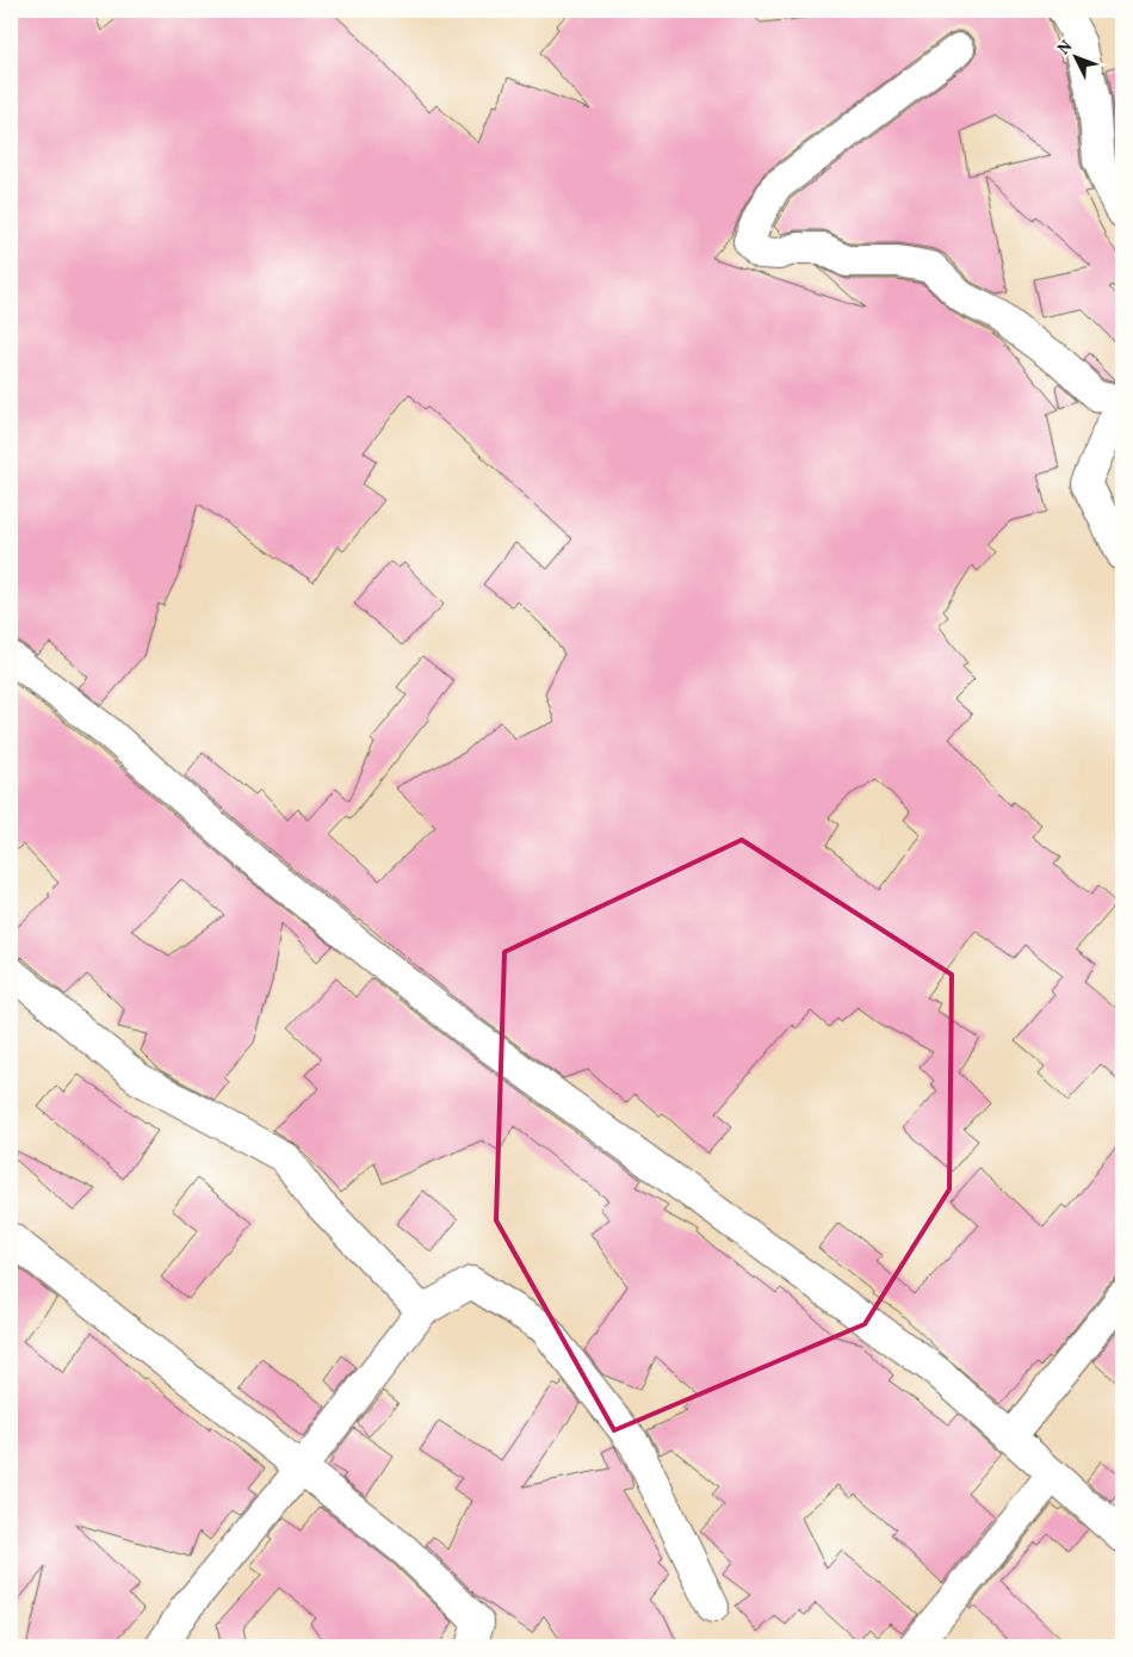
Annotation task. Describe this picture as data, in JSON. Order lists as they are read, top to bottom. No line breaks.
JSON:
{"north":"top left"}
